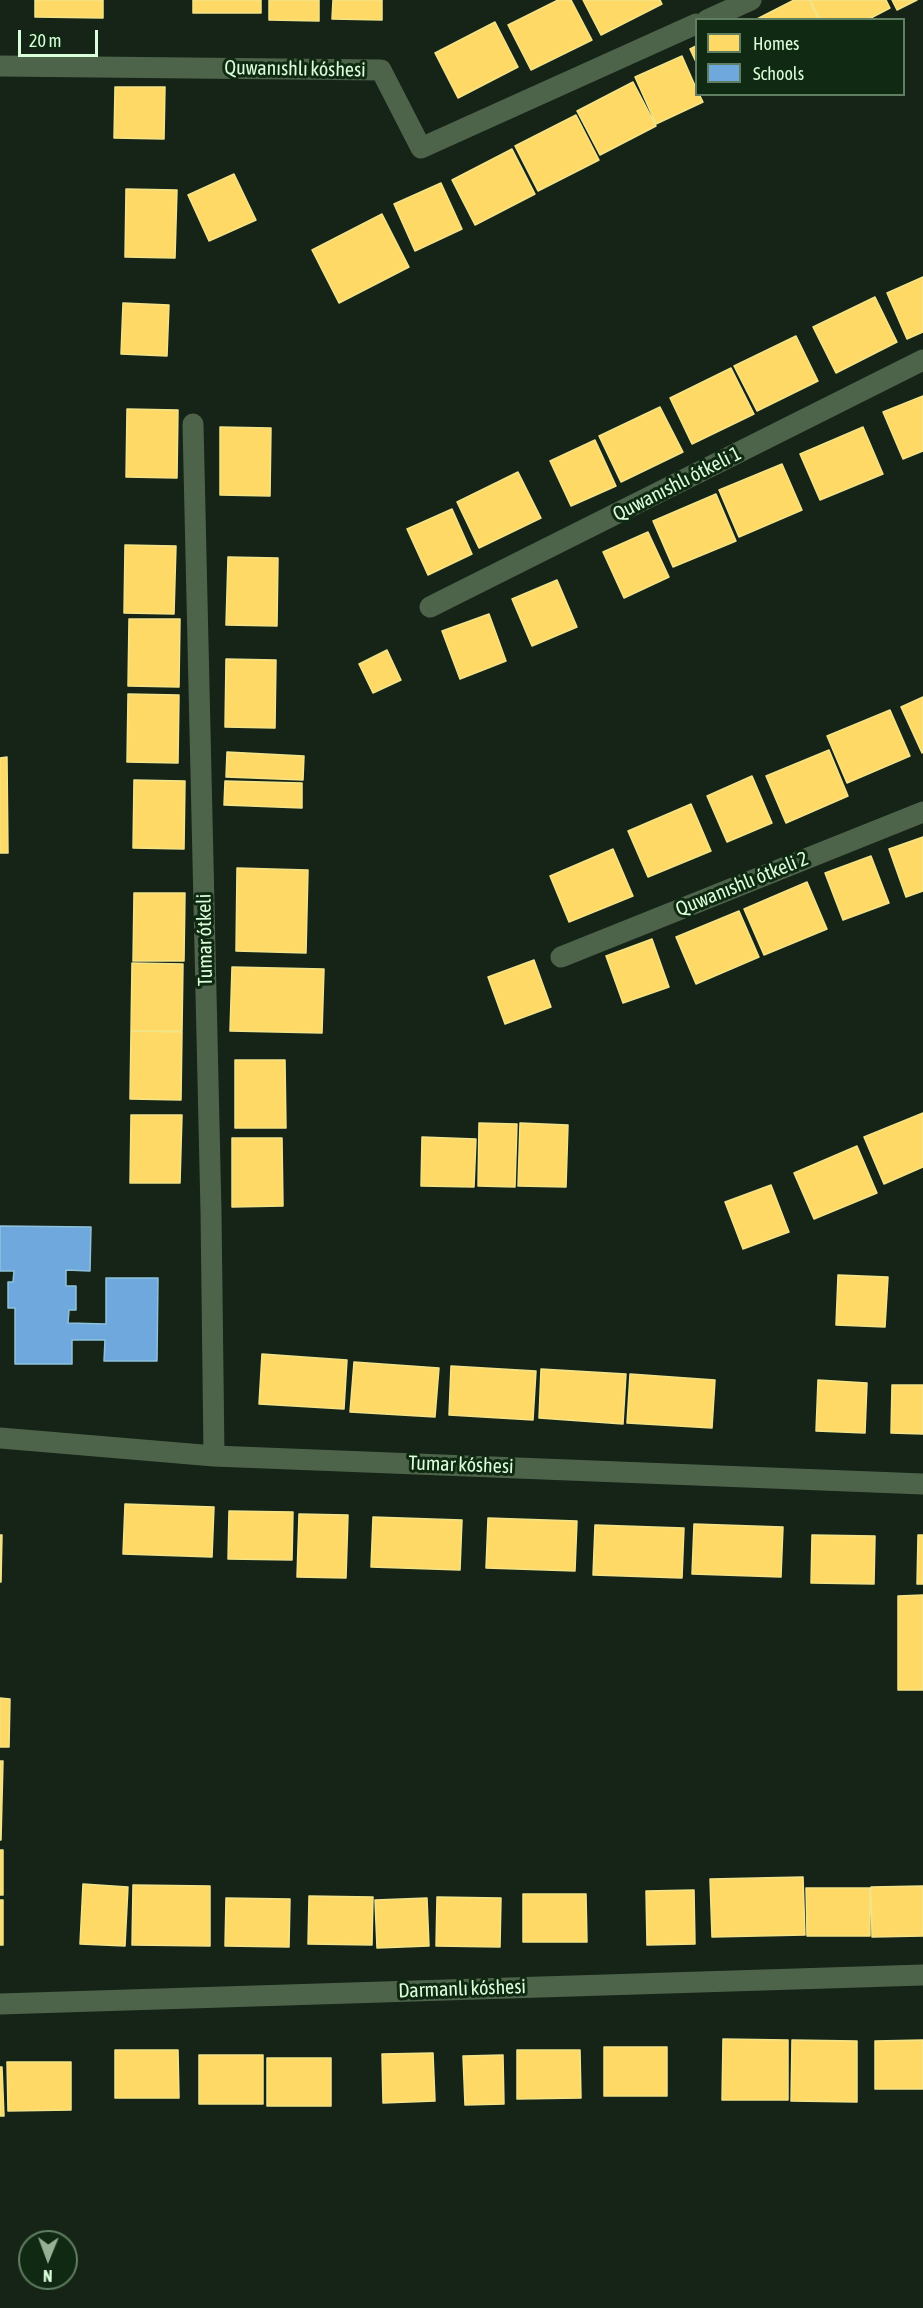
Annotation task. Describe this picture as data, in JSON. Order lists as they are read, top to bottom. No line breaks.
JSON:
{"streets":{"street":["Quwanıshlı kóshesi","Quwanıshlı ótkeli 1","Quwanıshlı ótkeli 2","Tumar ótkeli","Tumar kóshesi","Darmanlı kóshesi"]},"crossings":[["Tumar ótkeli","Tumar kóshesi"]],"legend":["Homes","Schools"],"scale_bar":"20 m","north":"bottom"}
